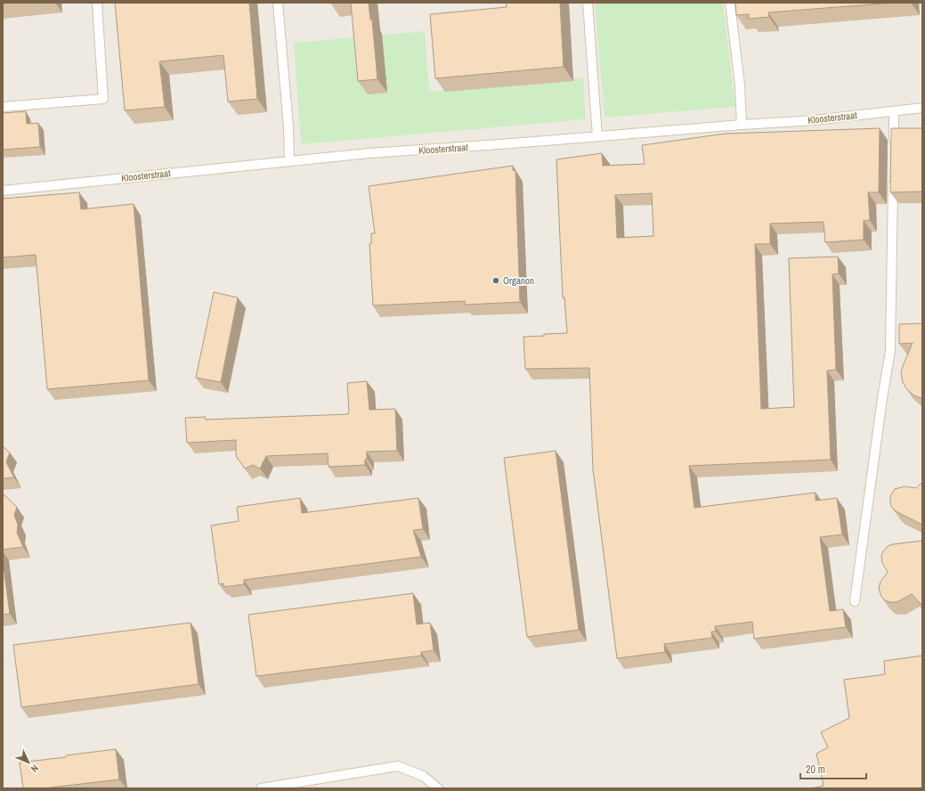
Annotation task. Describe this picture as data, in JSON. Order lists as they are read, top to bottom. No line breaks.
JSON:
{"streets":{"lane":["Kloosterstraat"]},"places":["Organon"],"scale_bar":"20 m","north":"bottom right"}
